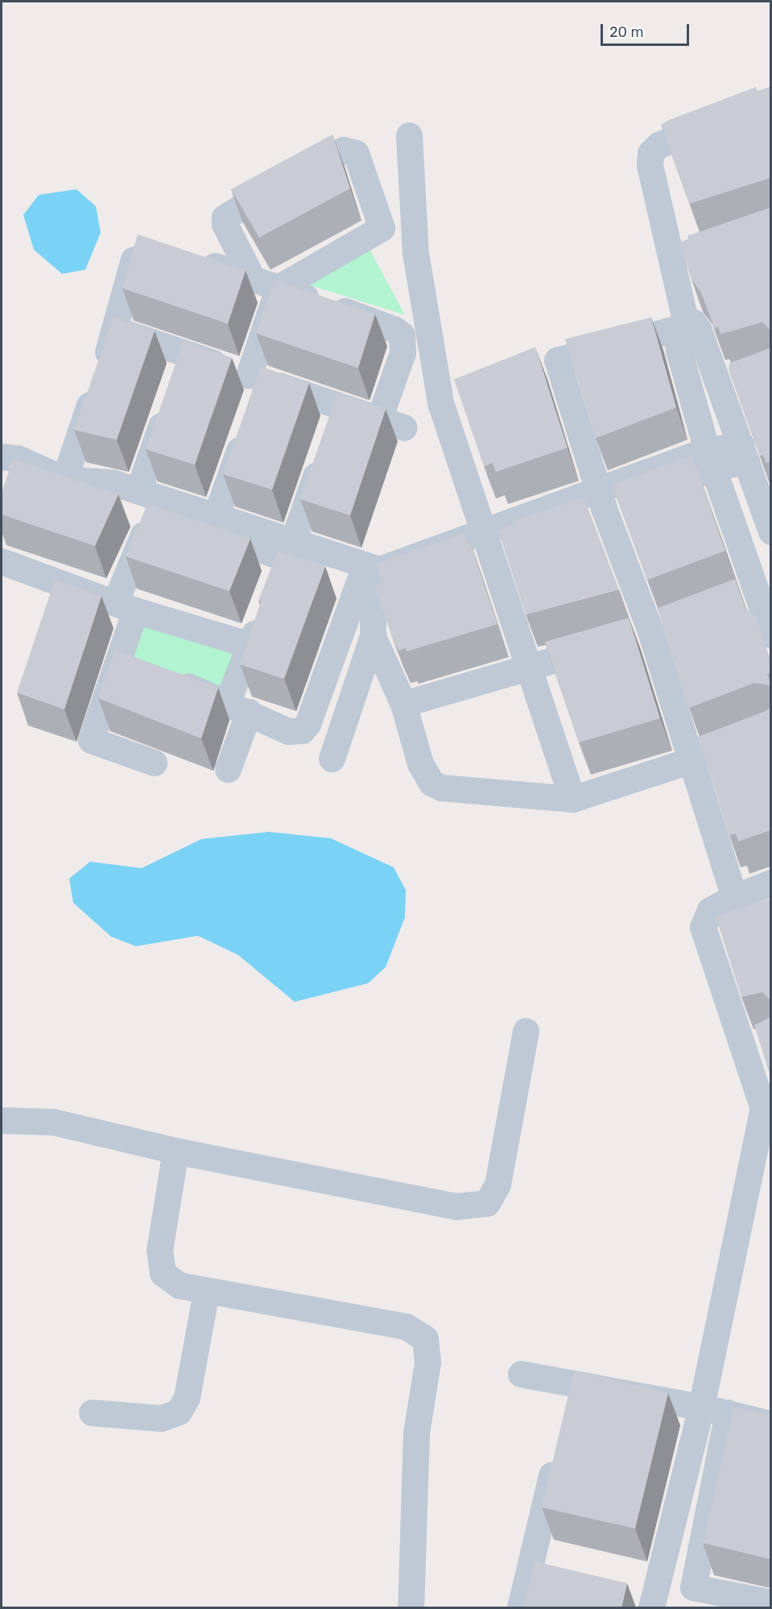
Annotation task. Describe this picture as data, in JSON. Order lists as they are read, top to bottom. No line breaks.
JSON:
{"scale_bar":"20 m"}
